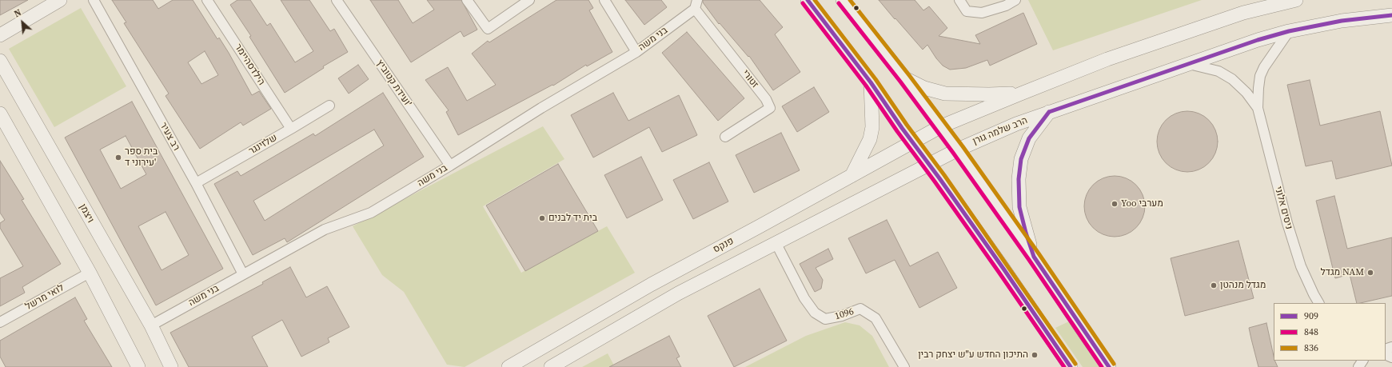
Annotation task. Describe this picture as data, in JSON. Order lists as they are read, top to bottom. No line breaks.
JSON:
{"streets":{"main road":["הרב שלמה גורן","ויצמן","פנקס"],"street":["בני משה","הילדסהיימר","זטורי","ועידת קטוביץ'","רב צעיר","שלזינגר","ניסים אלוני","לואי מרשל","1096"]},"crossings":[["בני משה","זטורי"],["בני משה","ועידת קטוביץ'"],["בני משה","רב צעיר"],["בני משה","ויצמן"],["הילדסהיימר","שלזינגר"],["הרב שלמה גורן","ניסים אלוני"],["רב צעיר","שלזינגר"]],"places":["בית ספר עירוני ד'","Yoo מערבי","בית יד לבנים","מגדל NAM","מגדל מנהטן","התיכון החדש ע\"ש יצחק רבין"],"lines":["transit line 909","transit line 836","transit line 848"],"legend":["909","848","836"],"north":"top left"}
